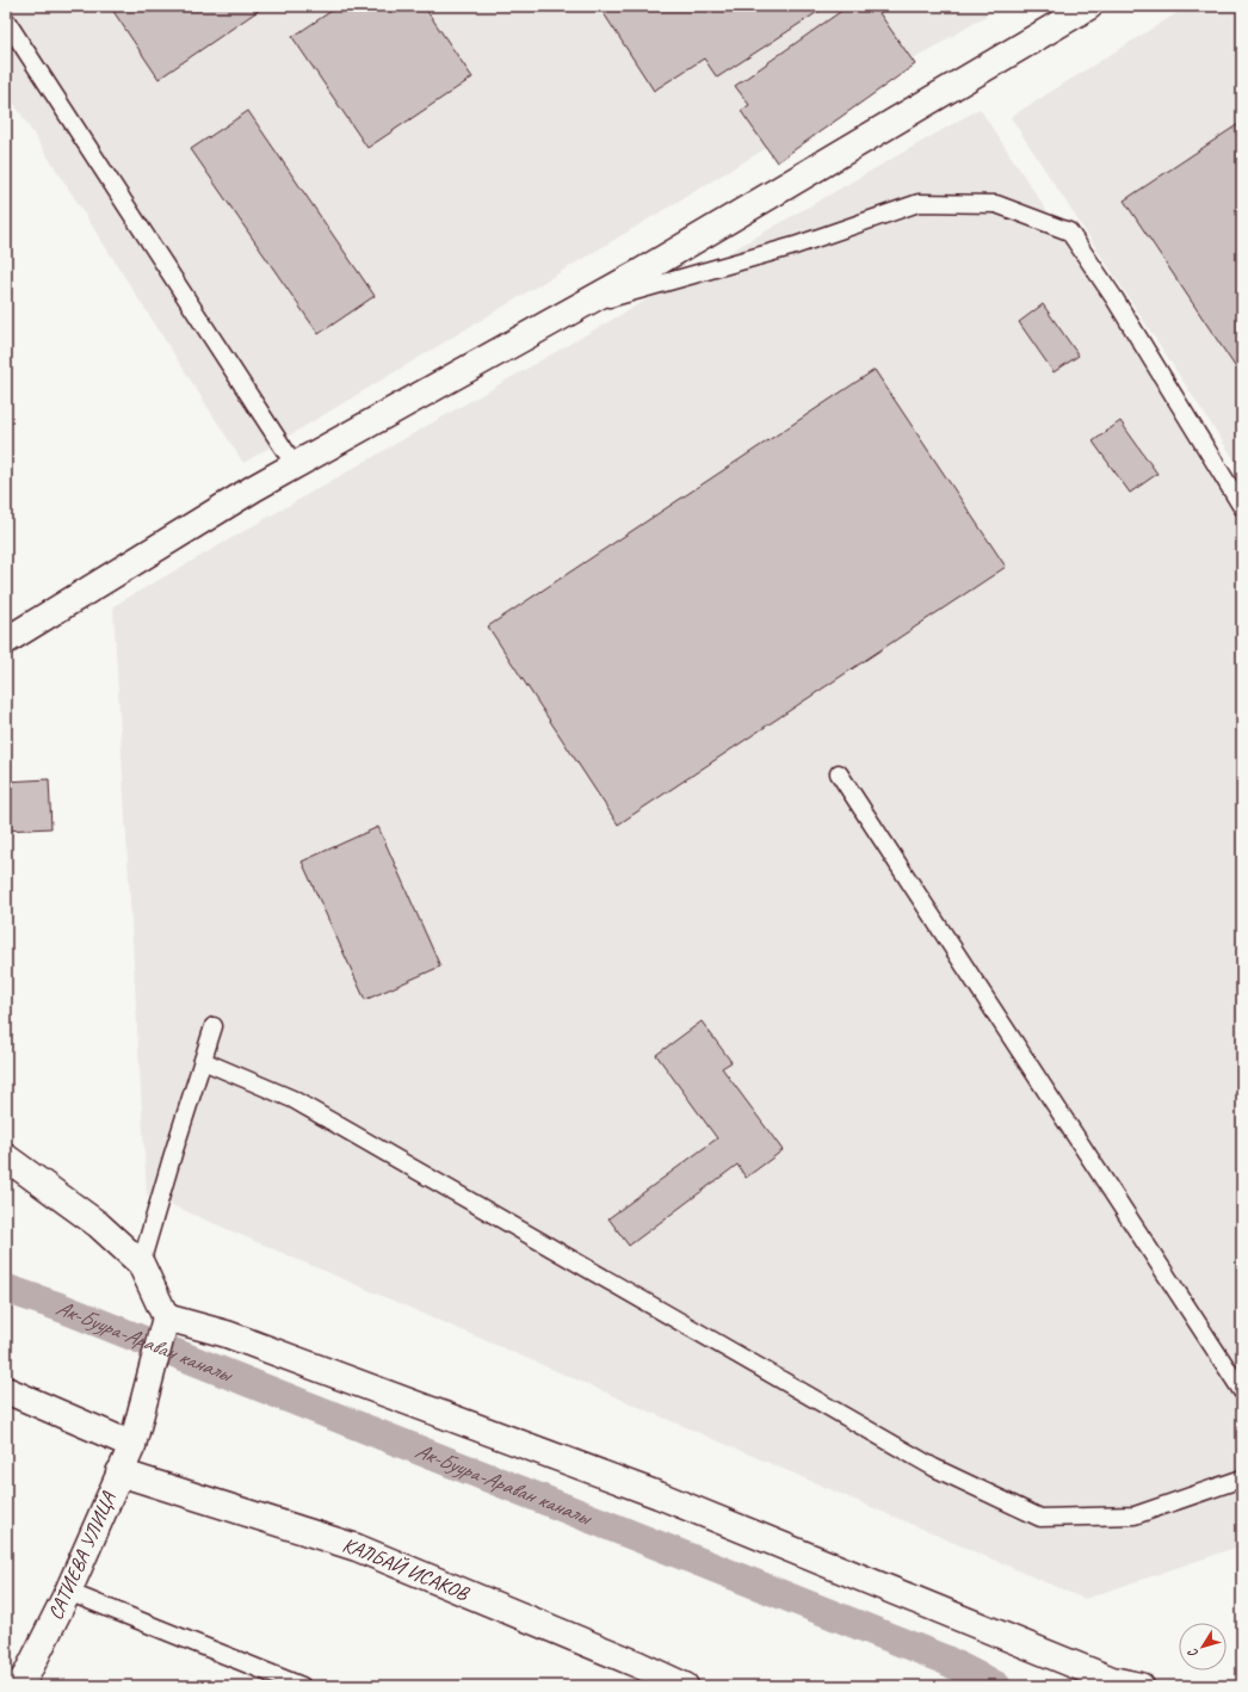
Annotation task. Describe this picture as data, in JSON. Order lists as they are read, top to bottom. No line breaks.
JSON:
{"streets":{"street":["САТИЕВА УЛИЦА","КАЛБАЙ ИСАКОВ"]},"crossings":[["САТИЕВА УЛИЦА","КАЛБАЙ ИСАКОВ"]],"water":["Ак-Буура-Араван каналы"],"north":"bottom left"}
